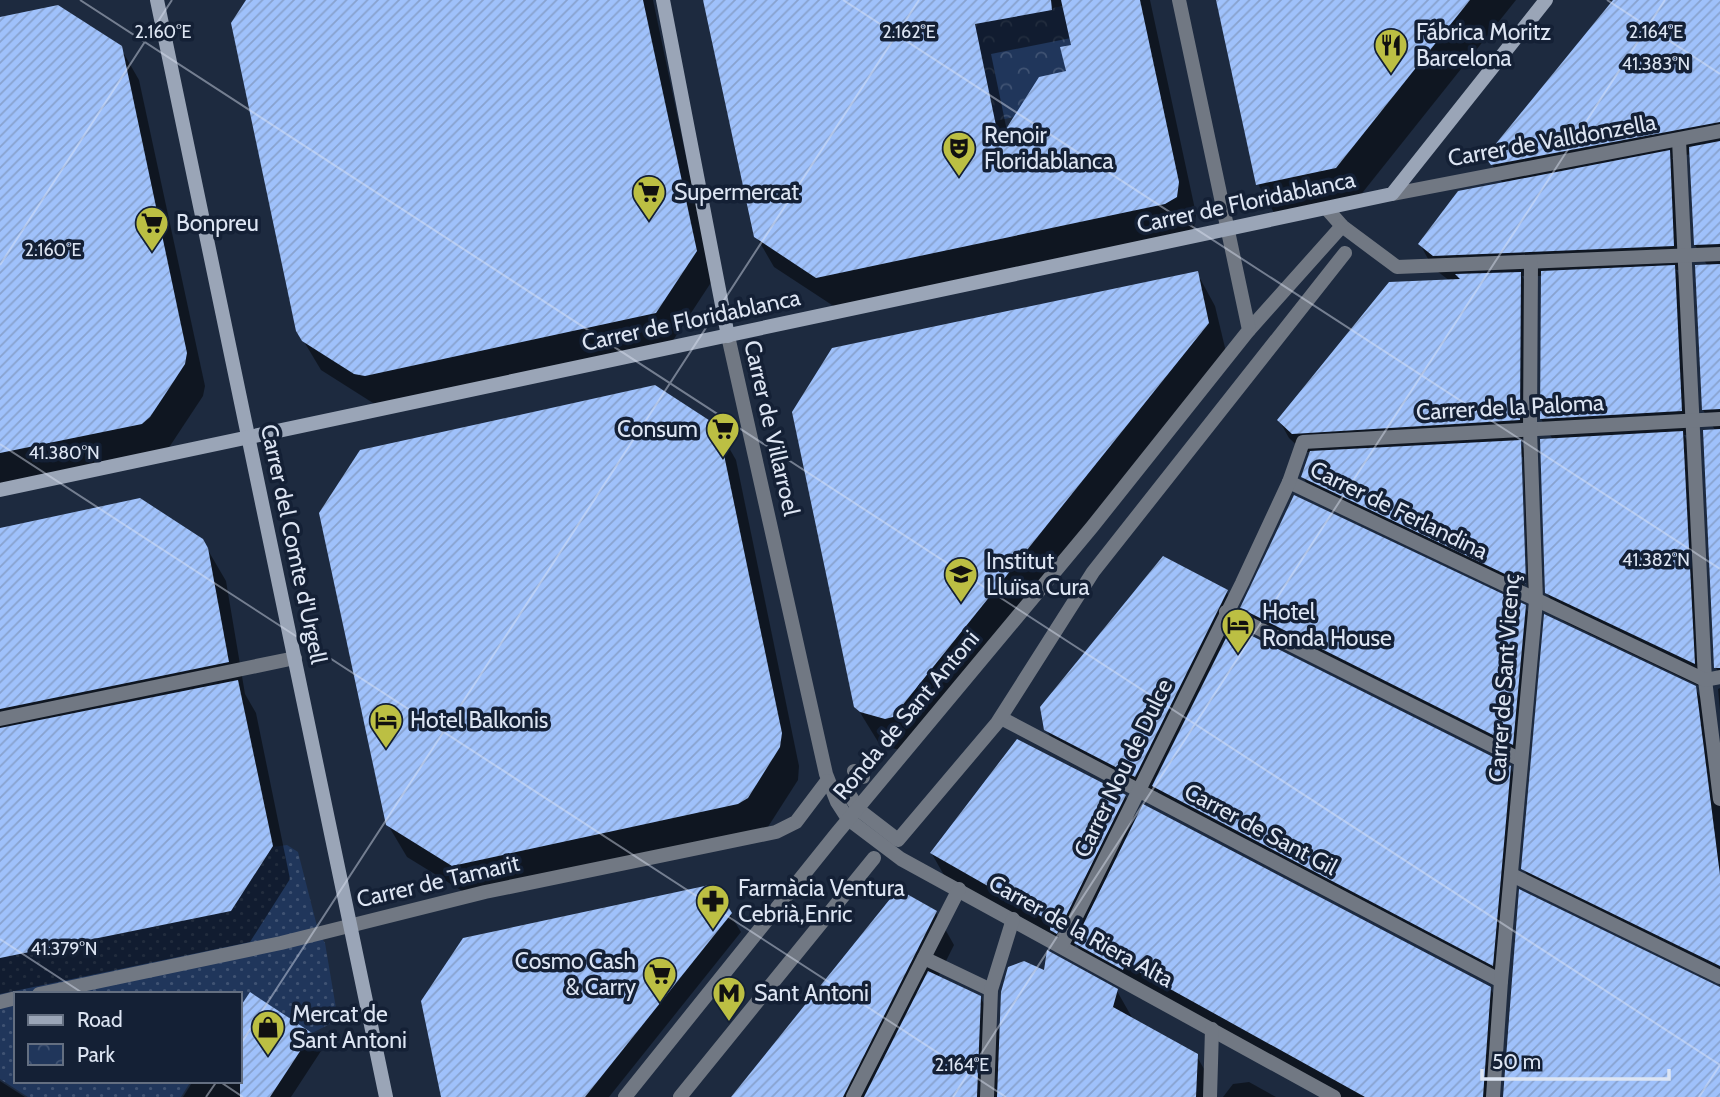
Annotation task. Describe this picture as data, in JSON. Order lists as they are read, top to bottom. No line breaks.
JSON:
{"streets":{"street":["Carrer de Valldonzella","Carrer de Floridablanca","Carrer de la Paloma","Carrer de Villarroel","Carrer de Ferlandina","Carrer del Comte d'Urgell","Carrer de Sant Vicenç","Ronda de Sant Antoni","Carrer Nou de Dulce","Carrer de Sant Gil","Carrer de Tamarit","Carrer de la Riera Alta"]},"crossings":[["Carrer de Valldonzella","Carrer de Floridablanca"],["Carrer de Floridablanca","Carrer de Villarroel"],["Carrer de Floridablanca","Carrer del Comte d'Urgell"],["Carrer de la Paloma","Carrer de Sant Vicenç"],["Carrer de la Paloma","Carrer Nou de Dulce"],["Carrer de Villarroel","Carrer de Tamarit"],["Carrer de Villarroel","Carrer de la Riera Alta"],["Carrer de Ferlandina","Carrer de Sant Vicenç"],["Carrer de Ferlandina","Carrer Nou de Dulce"],["Carrer del Comte d'Urgell","Carrer de Tamarit"],["Carrer de Sant Vicenç","Carrer de Sant Gil"],["Ronda de Sant Antoni","Carrer de la Riera Alta"],["Carrer Nou de Dulce","Carrer de Sant Gil"],["Carrer Nou de Dulce","Carrer de la Riera Alta"],["Carrer de Tamarit","Carrer de la Riera Alta"]],"places":{"restaurant":["Fábrica Moritz Barcelona"],"theatre":["Renoir Floridablanca"],"supermarket":["Supermercat","Bonpreu","Consum","Cosmo Cash & Carry"],"school or university":["Institut Lluïsa Cura"],"hotel":["Hotel Ronda House","Hotel Balkonis"],"pharmacy":["Farmàcia Ventura Cebrià,Enric"],"metro station":["Sant Antoni"],"shop":["Mercat de Sant Antoni"]},"legend":["Road","Park"],"scale_bar":"50 m","coordinates":["2.162°E","2.164°E","2.160°E","41.383°N","41.380°N","41.382°N","41.379°N"]}
